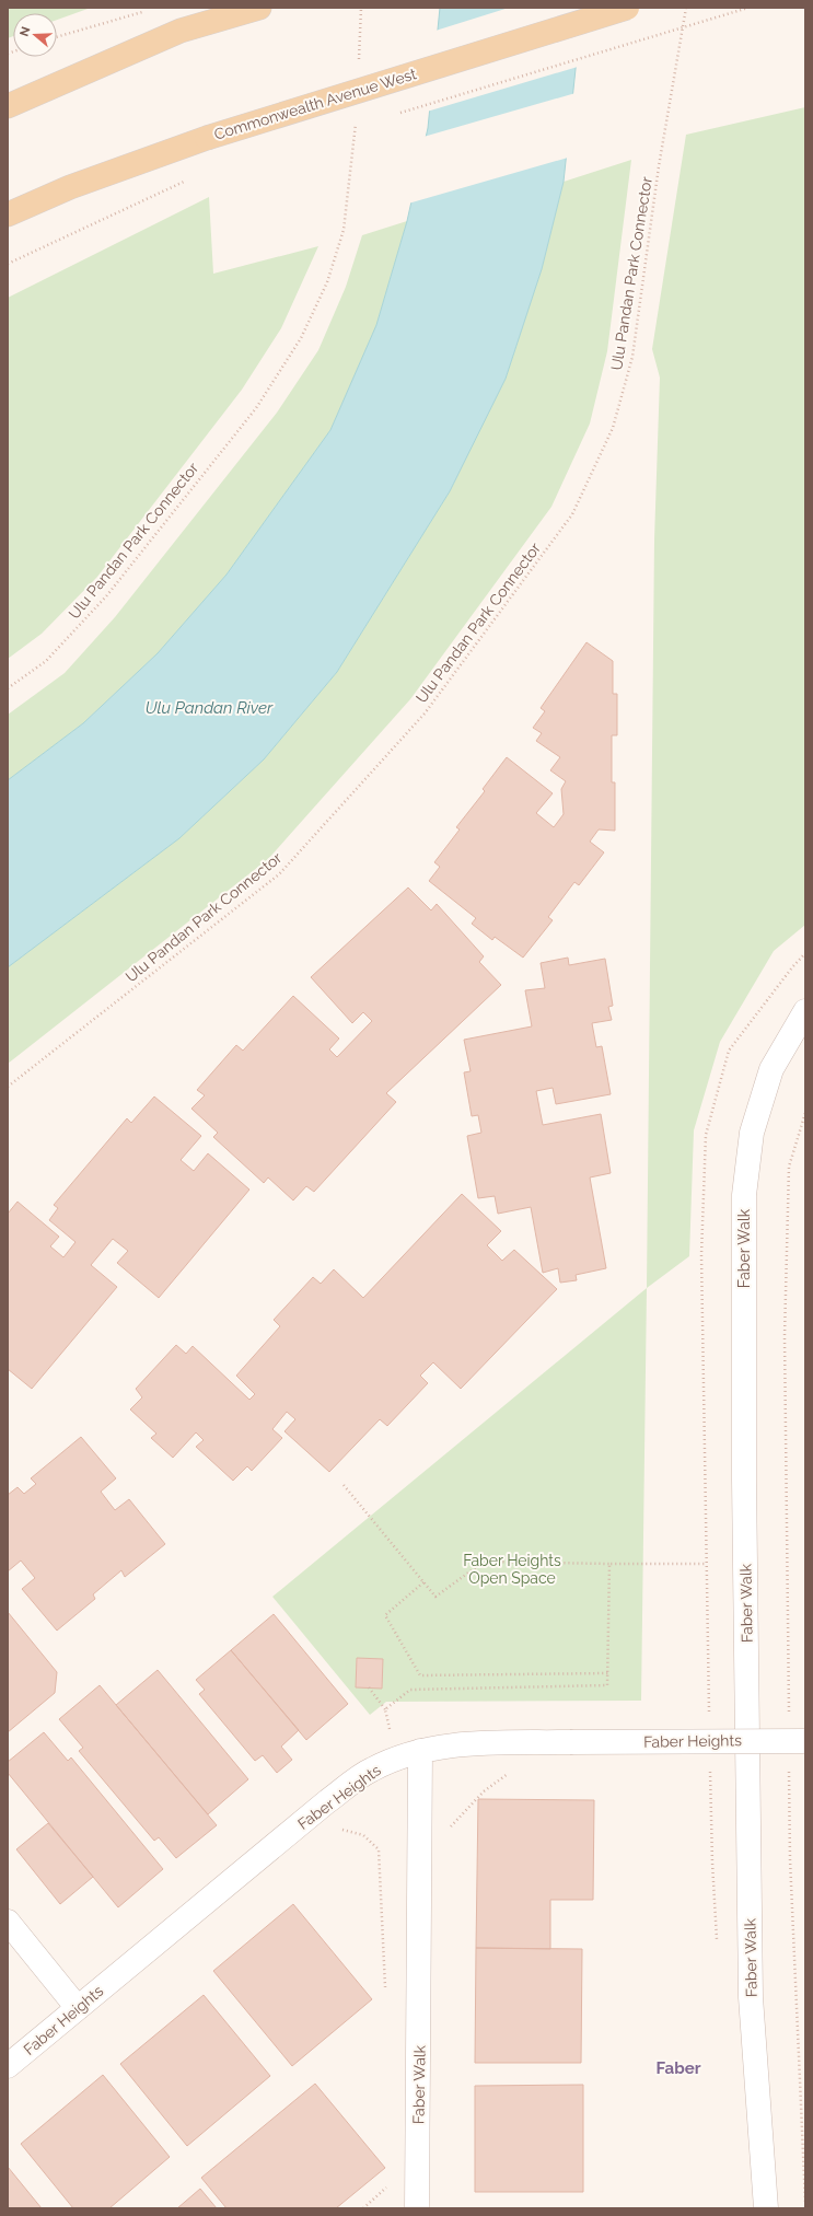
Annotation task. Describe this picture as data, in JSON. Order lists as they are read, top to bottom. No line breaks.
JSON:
{"streets":{"main road":["Commonwealth Avenue West"],"street":["Faber Walk","Faber Heights"],"path":["Ulu Pandan Park Connector"]},"crossings":[["Faber Walk","Faber Heights"]],"districts":["Faber"],"water":["Ulu Pandan River"],"parks":["Faber Heights Open Space"],"north":"left"}
